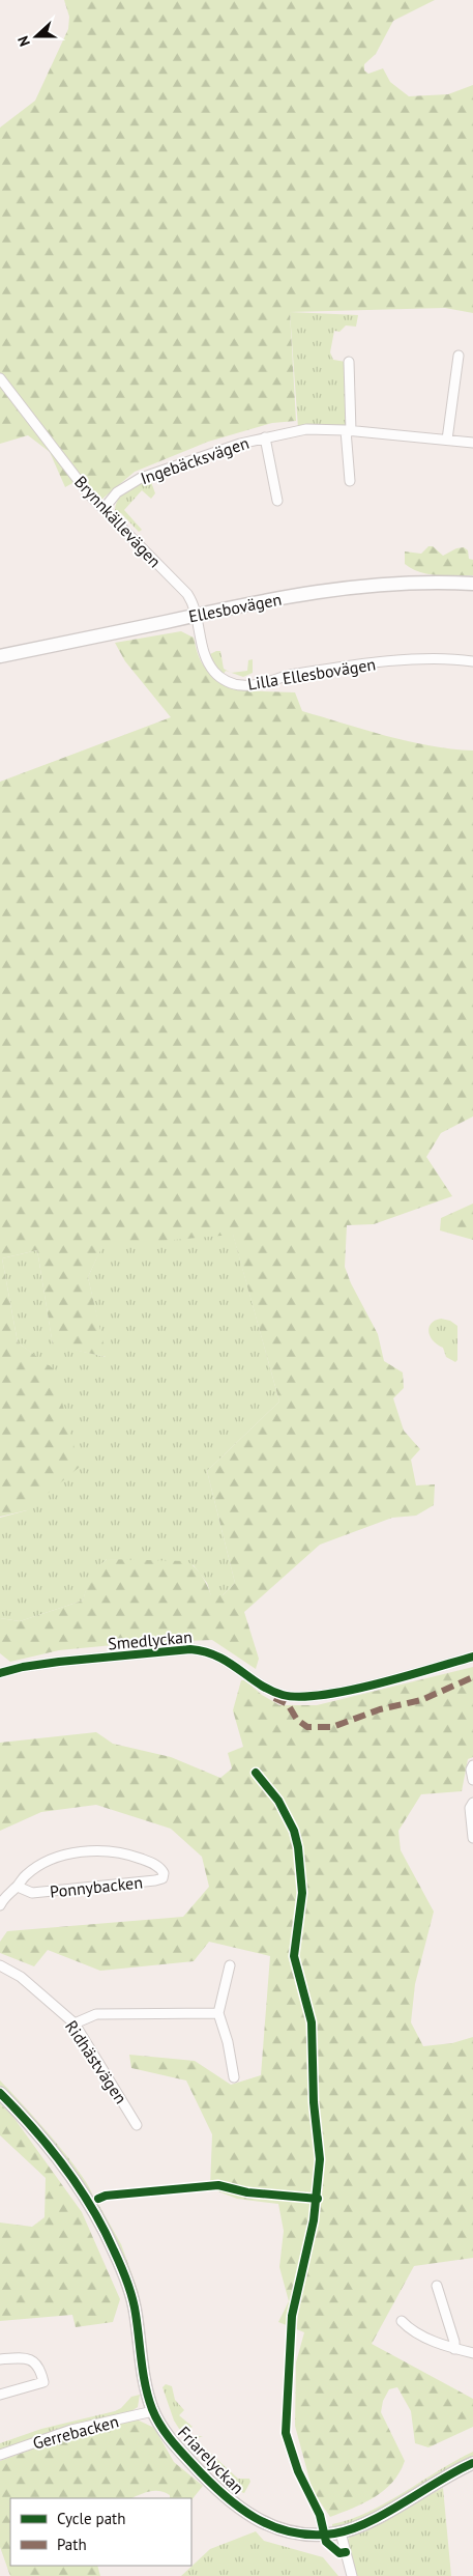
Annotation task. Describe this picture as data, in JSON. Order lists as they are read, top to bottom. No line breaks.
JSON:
{"streets":{"main road":["Ellesbovägen"],"street":["Ingebäcksvägen","Brynnkällevägen","Lilla Ellesbovägen","Smedlyckan","Ponnybacken","Ridhästvägen","Gerrebacken","Friarelyckan"]},"crossings":[["Ingebäcksvägen","Brynnkällevägen"],["Brynnkällevägen","Ellesbovägen"],["Brynnkällevägen","Lilla Ellesbovägen"],["Ellesbovägen","Lilla Ellesbovägen"],["Gerrebacken","Friarelyckan"]],"legend":["Cycle path","Path"],"north":"left"}
